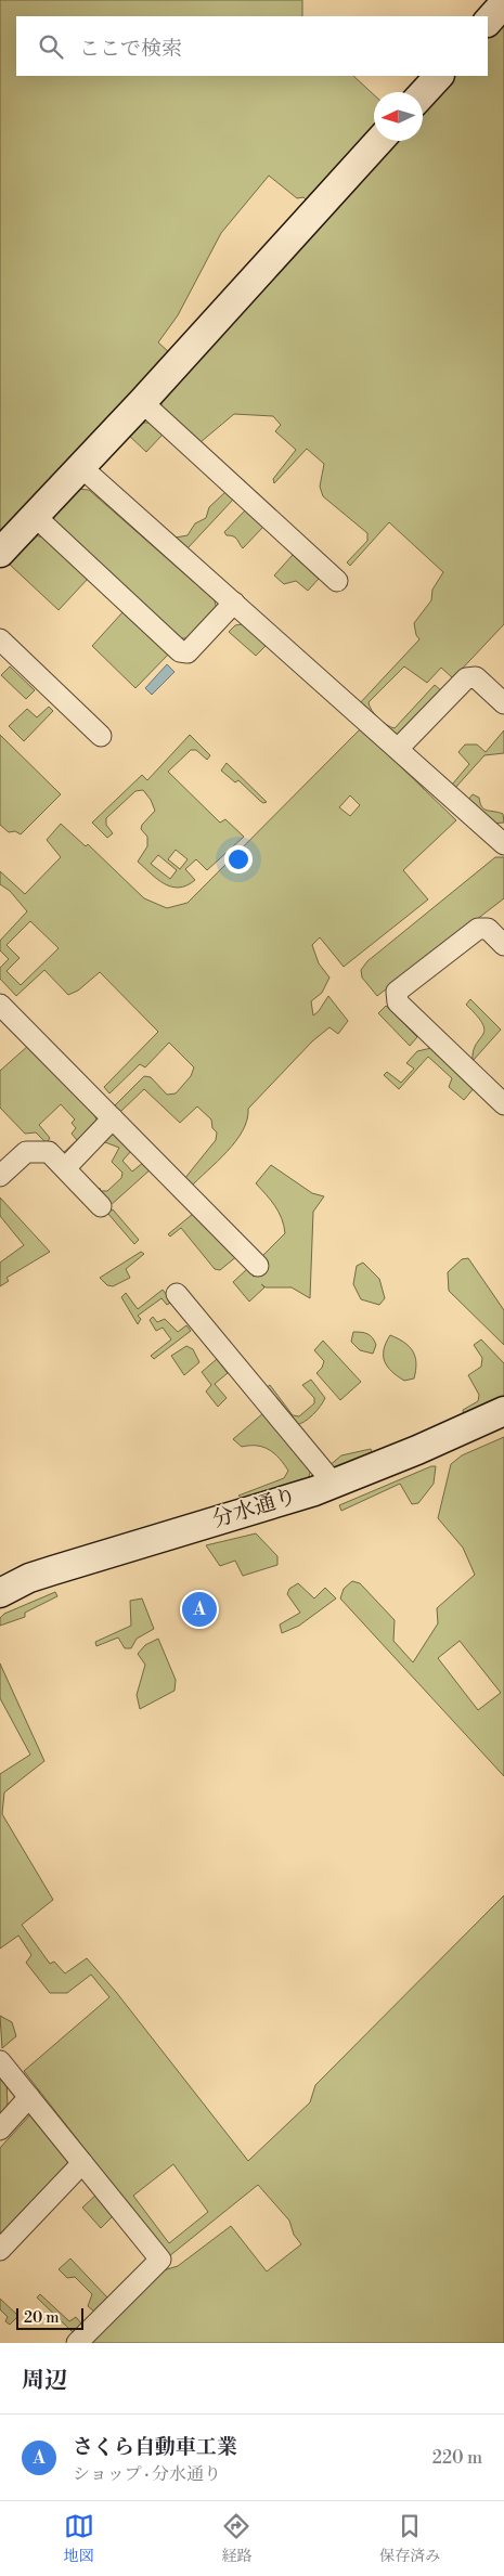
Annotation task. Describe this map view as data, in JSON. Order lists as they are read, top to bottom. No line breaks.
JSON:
{"streets":{"street":["分水通り"]},"scale_bar":"20 m","north":"left","page":{"search":"ここで検索","pins":"A","scale":"20 m","heading":"周辺","list":[{"mark":"A","name":"さくら自動車工業","note":"ショップ · 分水通り","value":"220 m"}],"nav":["地図","経路","保存済み"]}}
